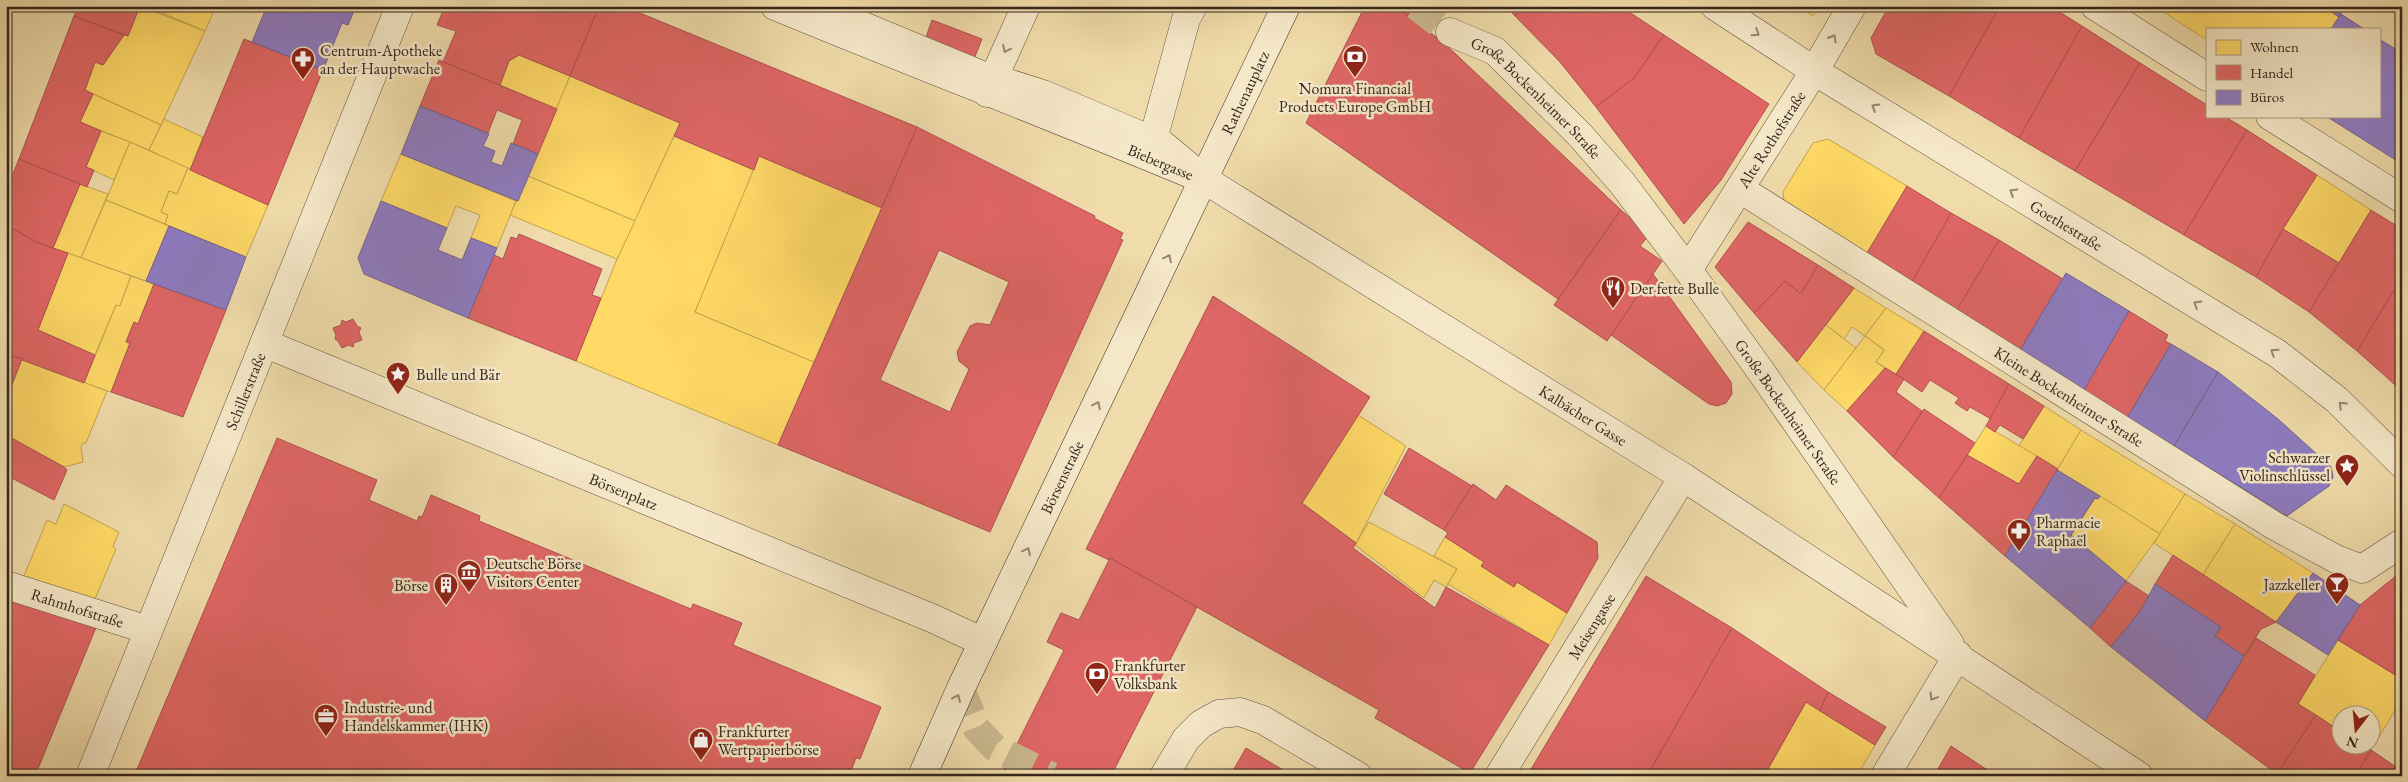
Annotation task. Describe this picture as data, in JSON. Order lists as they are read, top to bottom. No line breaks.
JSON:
{"streets":{"street":["Rathenauplatz","Große Bockenheimer Straße","Alte Rothofstraße","Biebergasse","Goethestraße","Schillerstraße","Kleine Bockenheimer Straße","Kalbächer Gasse","Börsenstraße","Börsenplatz","Rahmhofstraße","Meisengasse"]},"crossings":[["Rathenauplatz","Biebergasse"],["Rathenauplatz","Kalbächer Gasse"],["Rathenauplatz","Börsenstraße"],["Große Bockenheimer Straße","Alte Rothofstraße"],["Große Bockenheimer Straße","Kalbächer Gasse"],["Alte Rothofstraße","Goethestraße"],["Alte Rothofstraße","Kleine Bockenheimer Straße"],["Biebergasse","Kalbächer Gasse"],["Biebergasse","Börsenstraße"],["Schillerstraße","Börsenplatz"],["Schillerstraße","Rahmhofstraße"],["Kalbächer Gasse","Börsenstraße"],["Kalbächer Gasse","Meisengasse"],["Börsenstraße","Börsenplatz"]],"one_way":["Börsenstraße"],"places":{"bank":["Nomura Financial Products Europe GmbH","Frankfurter Volksbank"],"pharmacy":["Centrum-Apotheke an der Hauptwache","Pharmacie Raphaël"],"restaurant":["Der fette Bulle"],"place":["Bulle und Bär","Schwarzer Violinschlüssel"],"museum":["Deutsche Börse Visitors Center"],"bar":["Jazzkeller"],"building":["Börse"],"office":["Industrie- und Handelskammer (IHK)"],"shop":["Frankfurter Wertpapierbörse"]},"legend":["Wohnen","Handel","Büros"],"north":"bottom"}
